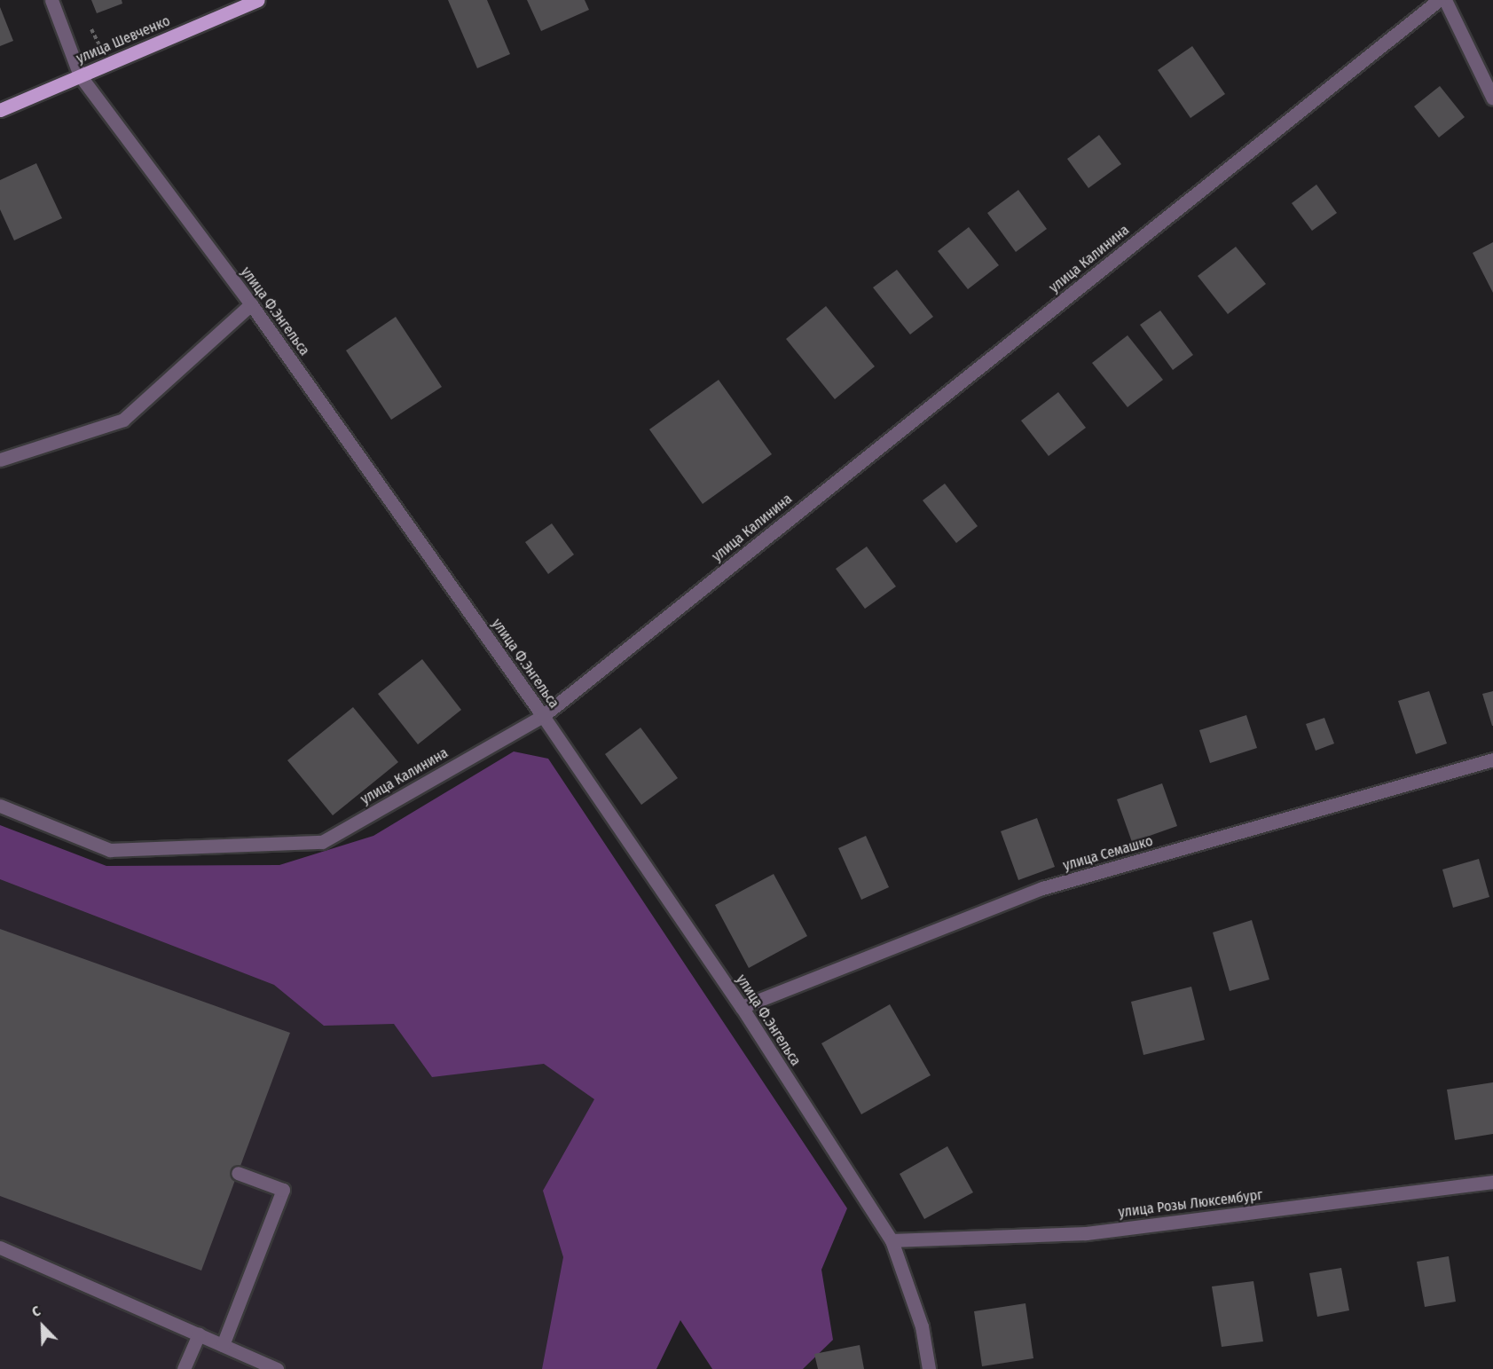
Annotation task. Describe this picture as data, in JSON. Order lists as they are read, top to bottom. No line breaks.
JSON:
{"streets":{"main road":["улица Шевченко"],"street":["улица Калинина","улица Ф.Энгельса","улица Семашко","улица Розы Люксембург"]},"crossings":[["улица Шевченко","улица Ф.Энгельса"],["улица Калинина","улица Ф.Энгельса"],["улица Ф.Энгельса","улица Семашко"],["улица Ф.Энгельса","улица Розы Люксембург"]],"north":"top left"}
